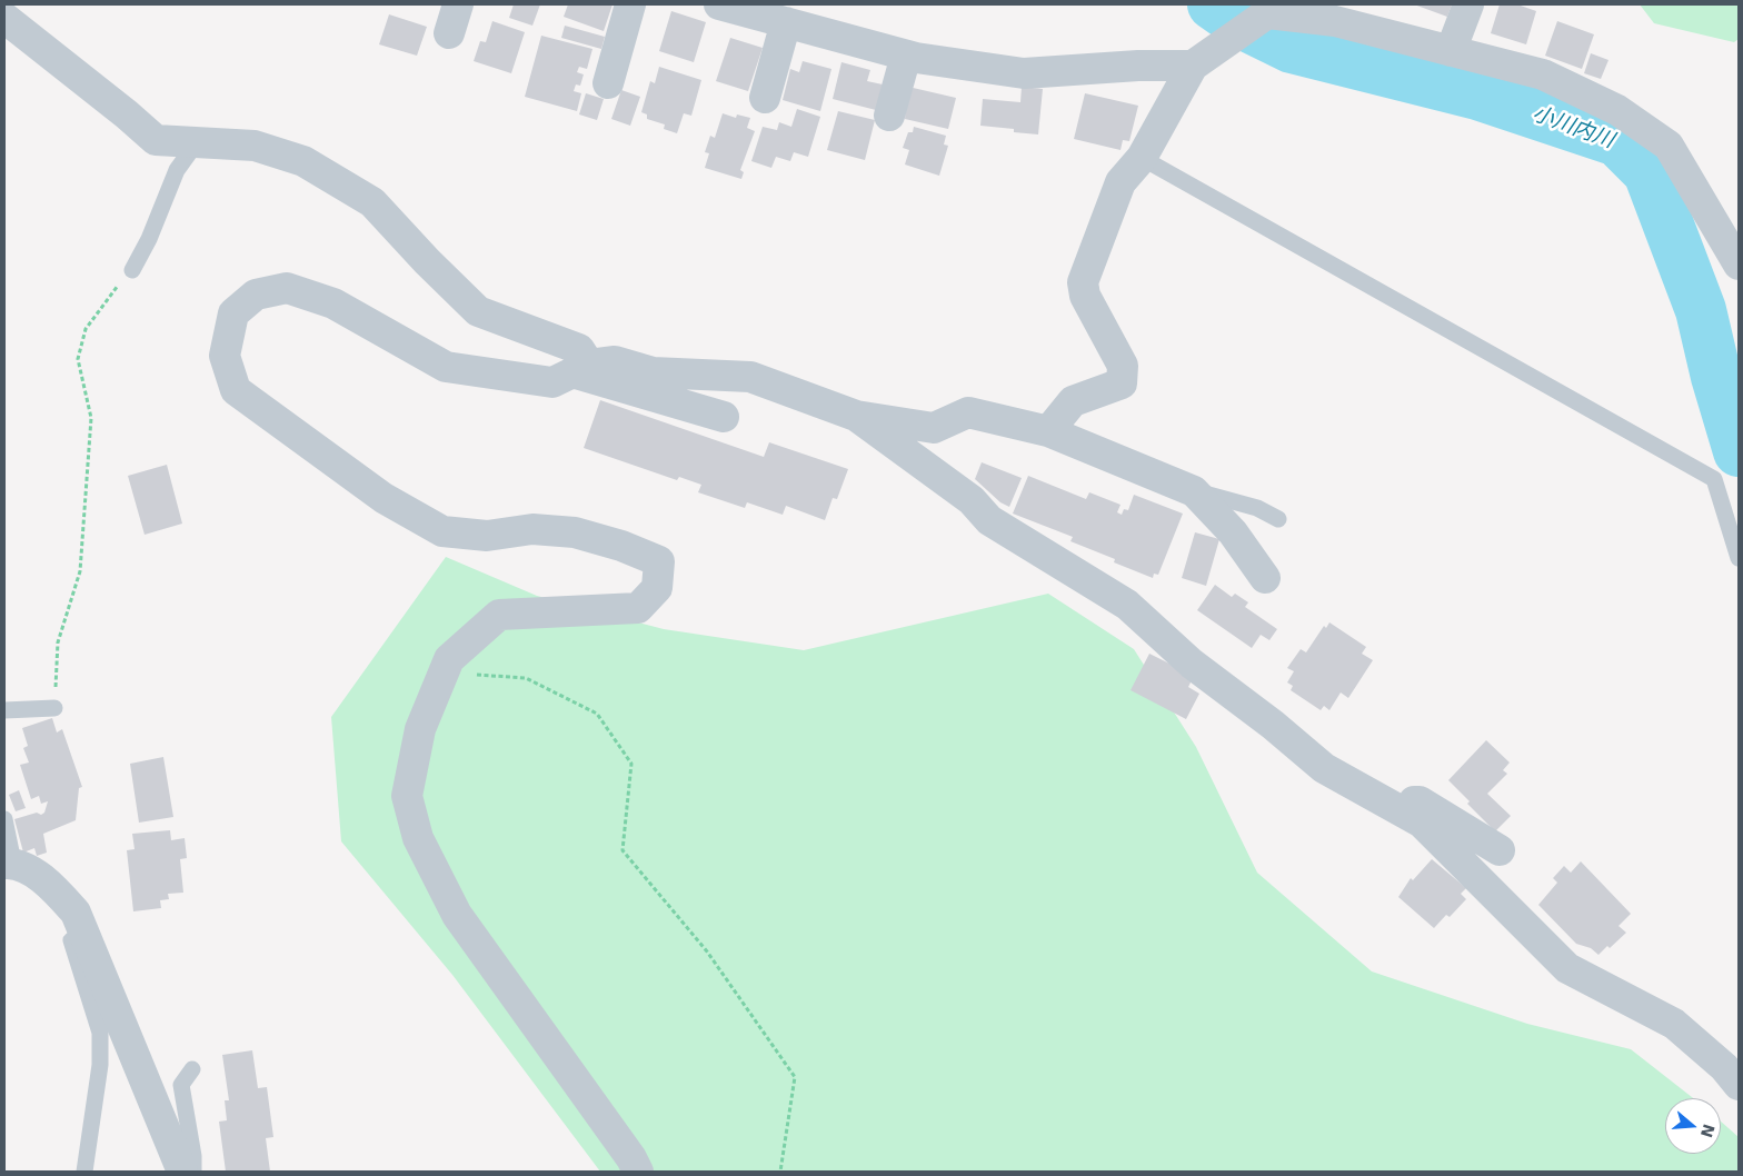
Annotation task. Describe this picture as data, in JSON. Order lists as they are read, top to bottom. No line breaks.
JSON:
{"water":["小川内川"],"north":"right"}
